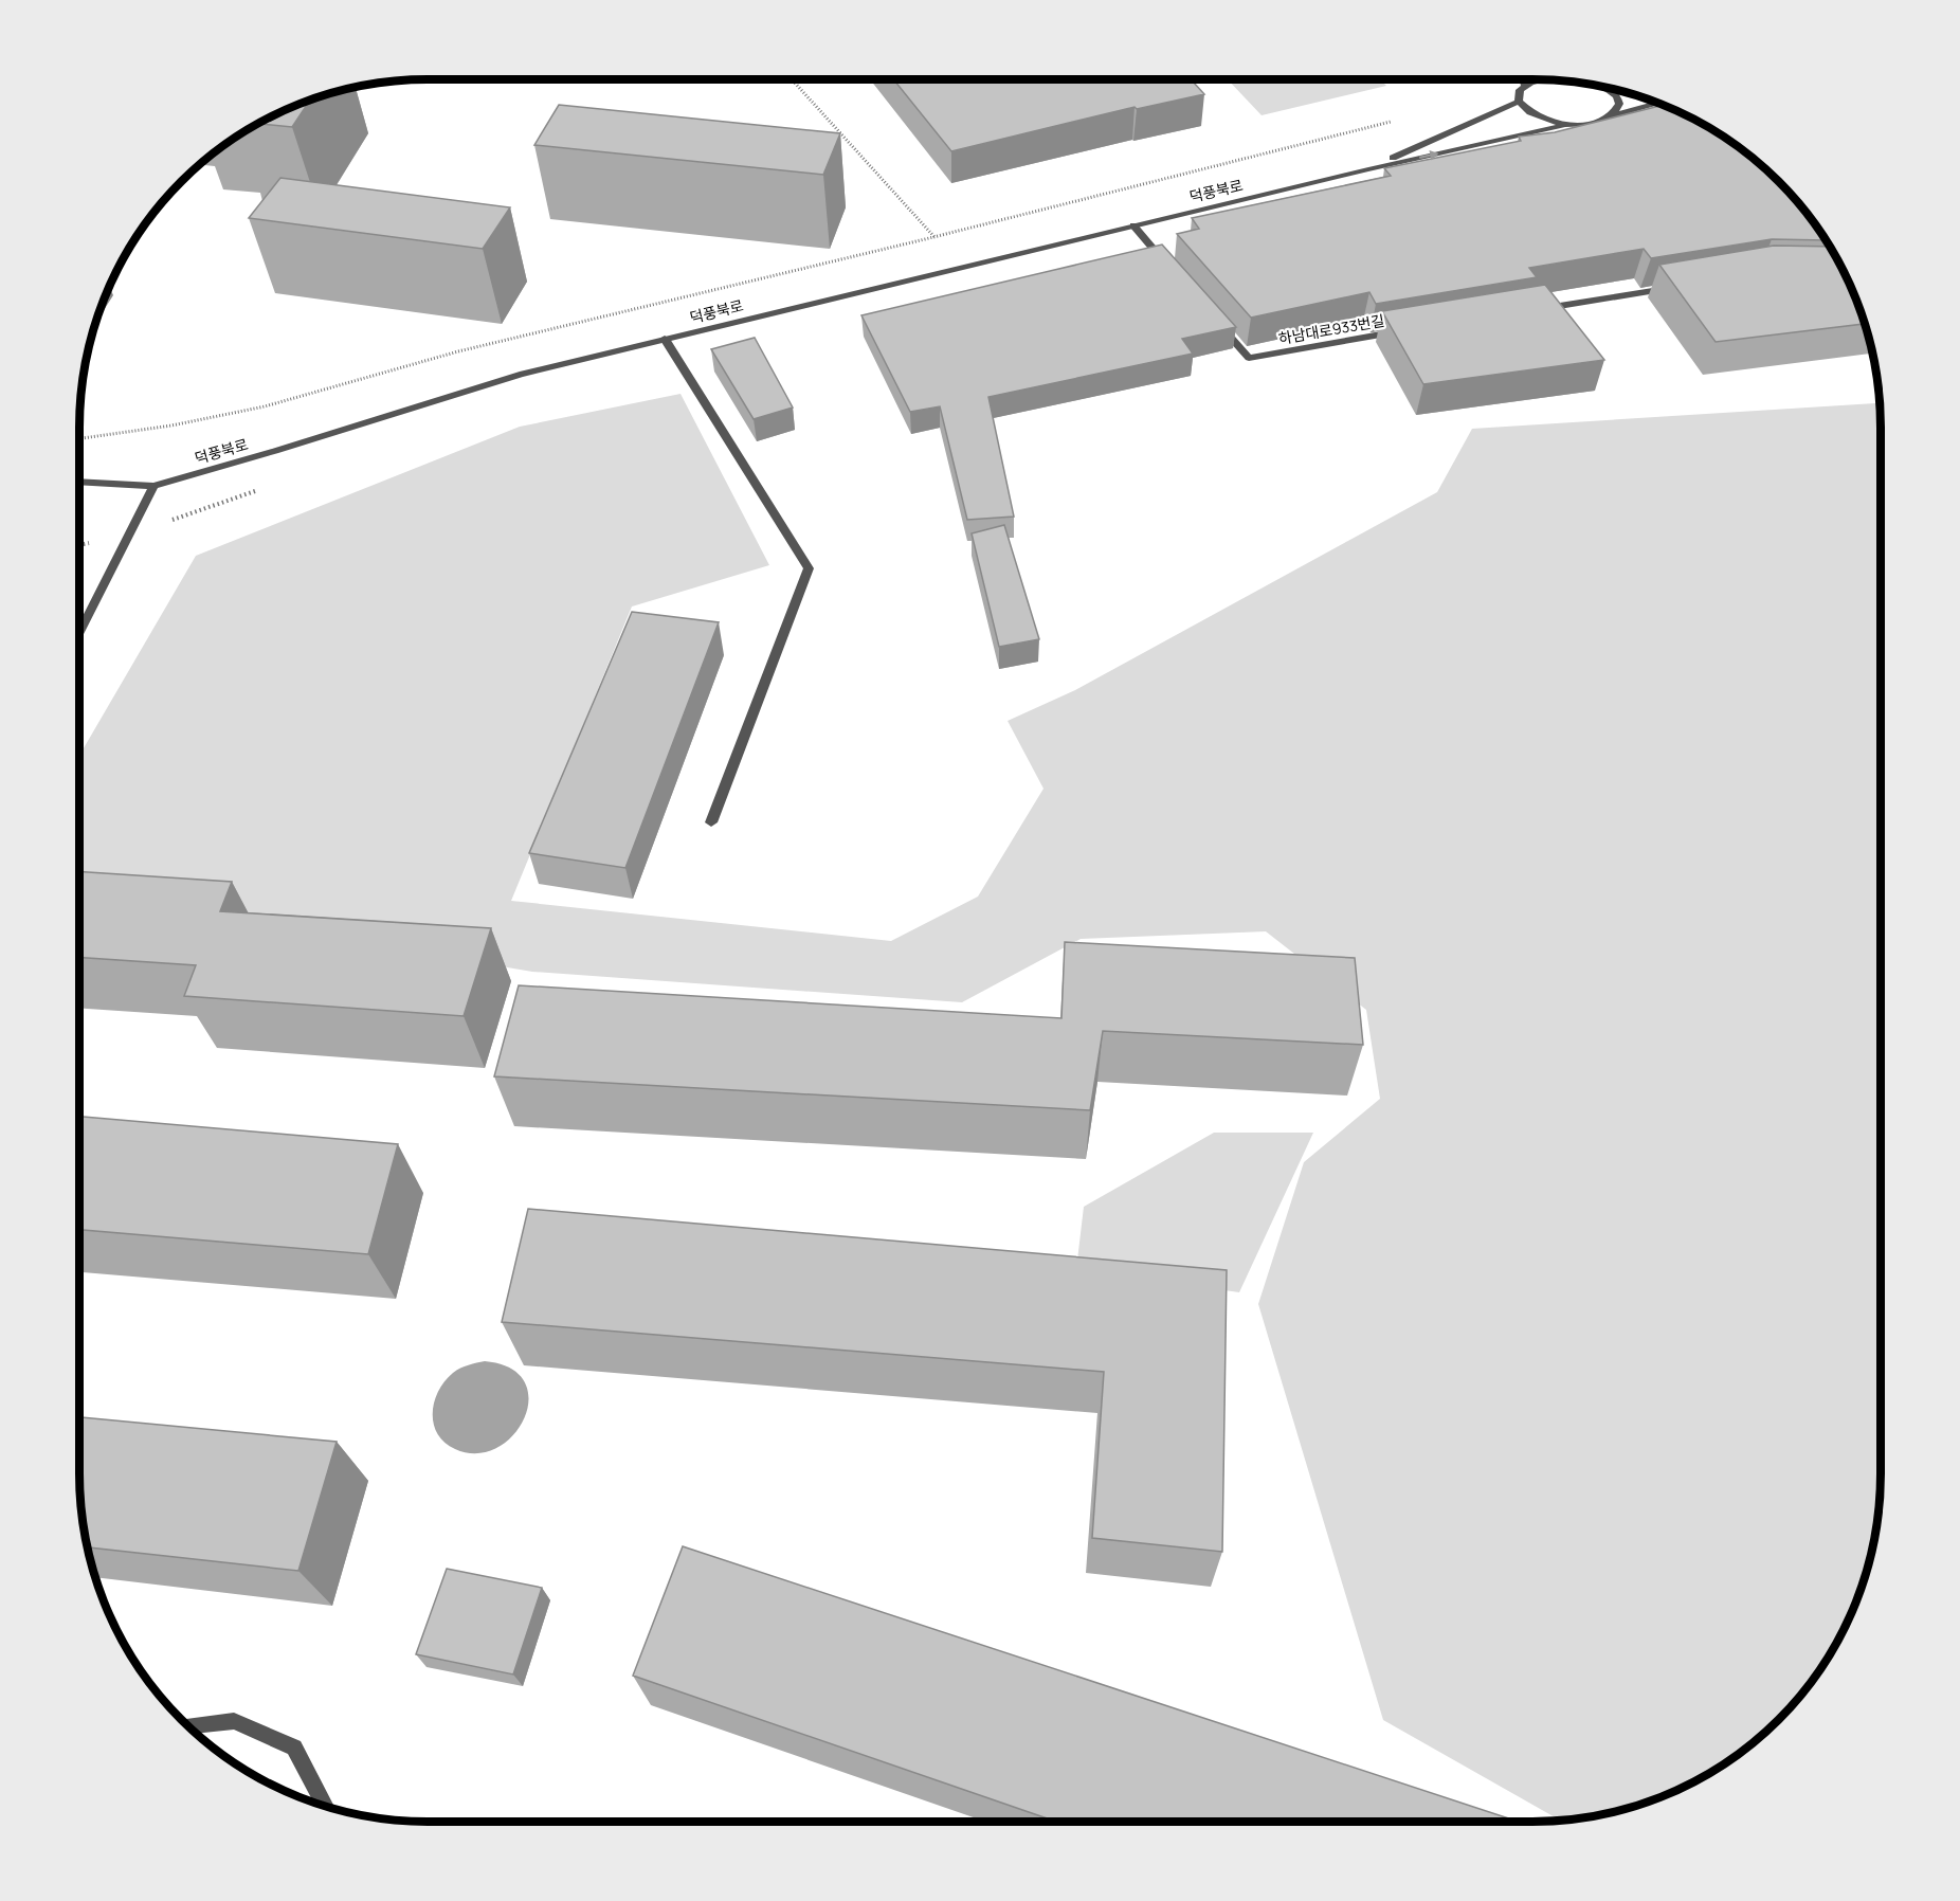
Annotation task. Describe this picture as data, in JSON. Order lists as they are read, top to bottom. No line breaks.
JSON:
{"streets":{"street":["덕풍북로","하남대로933번길"]}}
